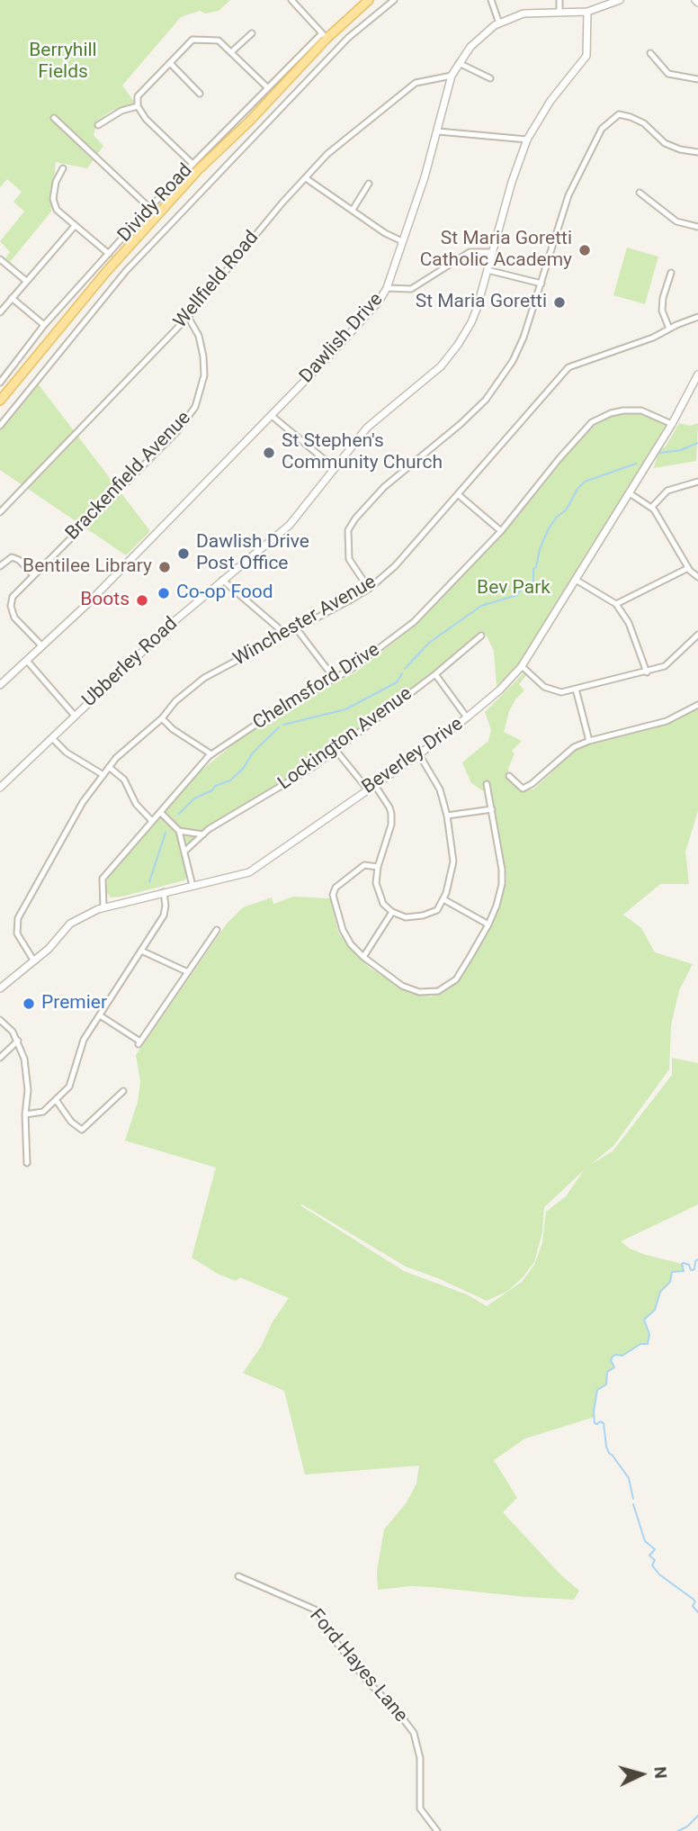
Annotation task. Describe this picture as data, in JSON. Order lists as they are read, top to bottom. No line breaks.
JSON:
{"streets":{"main road":["Dividy Road"],"street":["Wellfield Road","Dawlish Drive","Brackenfield Avenue","Winchester Avenue","Ubberley Road","Chelmsford Drive","Lockington Avenue","Beverley Drive","Ford Hayes Lane"]},"crossings":[["Wellfield Road","Dawlish Drive"],["Wellfield Road","Brackenfield Avenue"],["Dawlish Drive","Brackenfield Avenue"],["Dawlish Drive","Ubberley Road"],["Winchester Avenue","Beverley Drive"],["Chelmsford Drive","Beverley Drive"]],"parks":["Berryhill Fields","Bev Park"],"places":["St Maria Goretti Catholic Academy","St Maria Goretti","St Stephen's Community Church","Dawlish Drive Post Office","Bentilee Library","Co-op Food","Boots","Premier"],"north":"right"}
